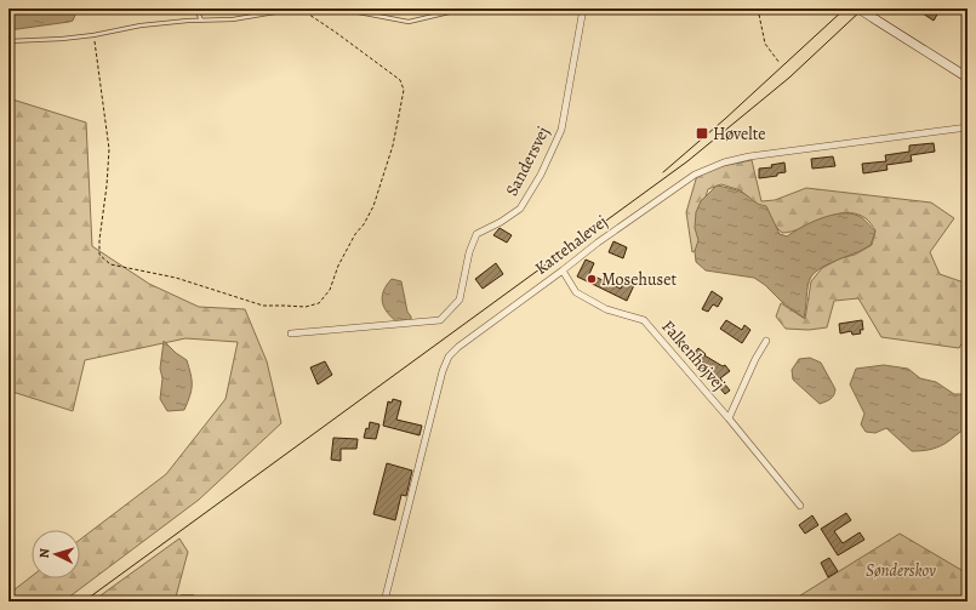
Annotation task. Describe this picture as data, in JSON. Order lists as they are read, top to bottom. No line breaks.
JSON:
{"streets":{"street":["Sandersvej","Kattehalevej","Falkenhøjvej"]},"crossings":[["Kattehalevej","Falkenhøjvej"]],"parks":["Sønderskov"],"places":{"transit":["Høvelte"],"other":["Mosehuset"]},"north":"left"}
